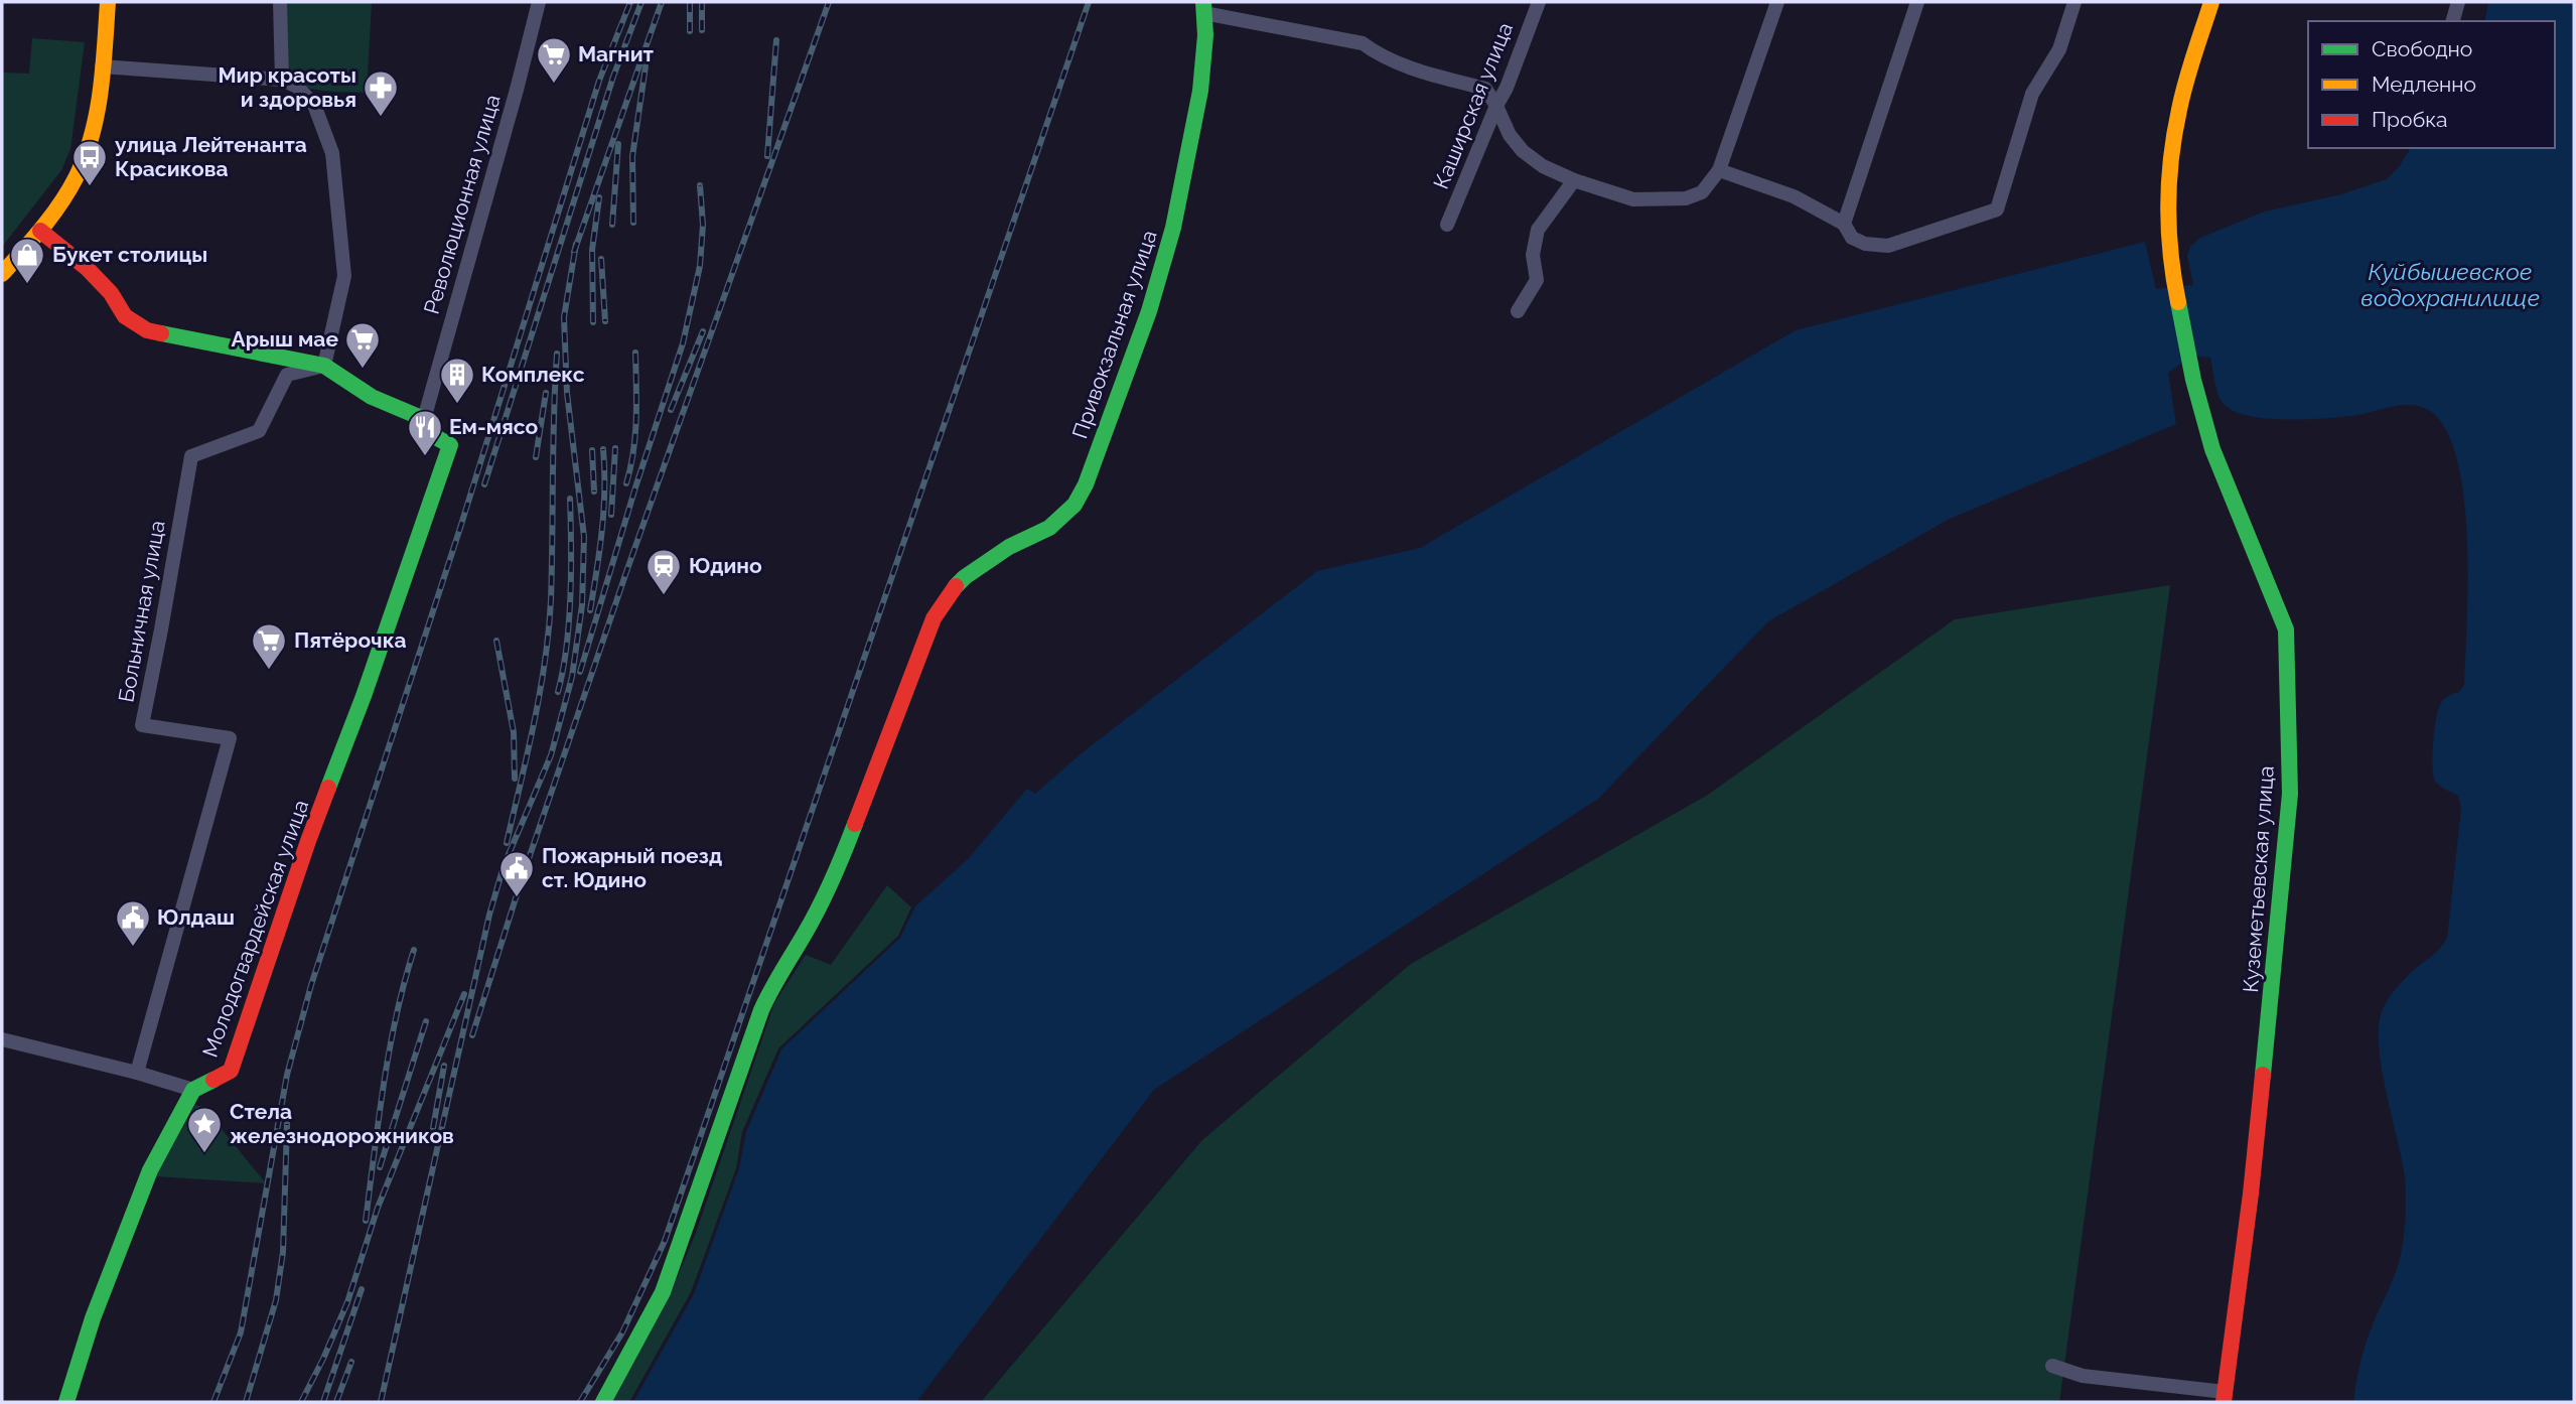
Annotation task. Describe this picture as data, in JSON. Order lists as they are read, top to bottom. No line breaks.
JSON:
{"streets":{"street":["Каширская улица","Революционная улица","Привокзальная улица","Больничная улица","Куземетьевская улица","Молодогвардейская улица"]},"crossings":[["Революционная улица","Молодогвардейская улица"]],"water":["Куйбышевское водохранилище"],"places":{"supermarket":["Магнит","Арыш мае","Пятёрочка"],"pharmacy":["Мир красоты и здоровья"],"bus stop":["улица Лейтенанта Красикова"],"shop":["Букет столицы"],"building":["Комплекс"],"restaurant":["Ем-мясо"],"station":["Юдино"],"public building":["Пожарный поезд ст. Юдино","Юлдаш"],"place":["Стела железнодорожников"]},"legend":["Свободно","Медленно","Пробка"]}
